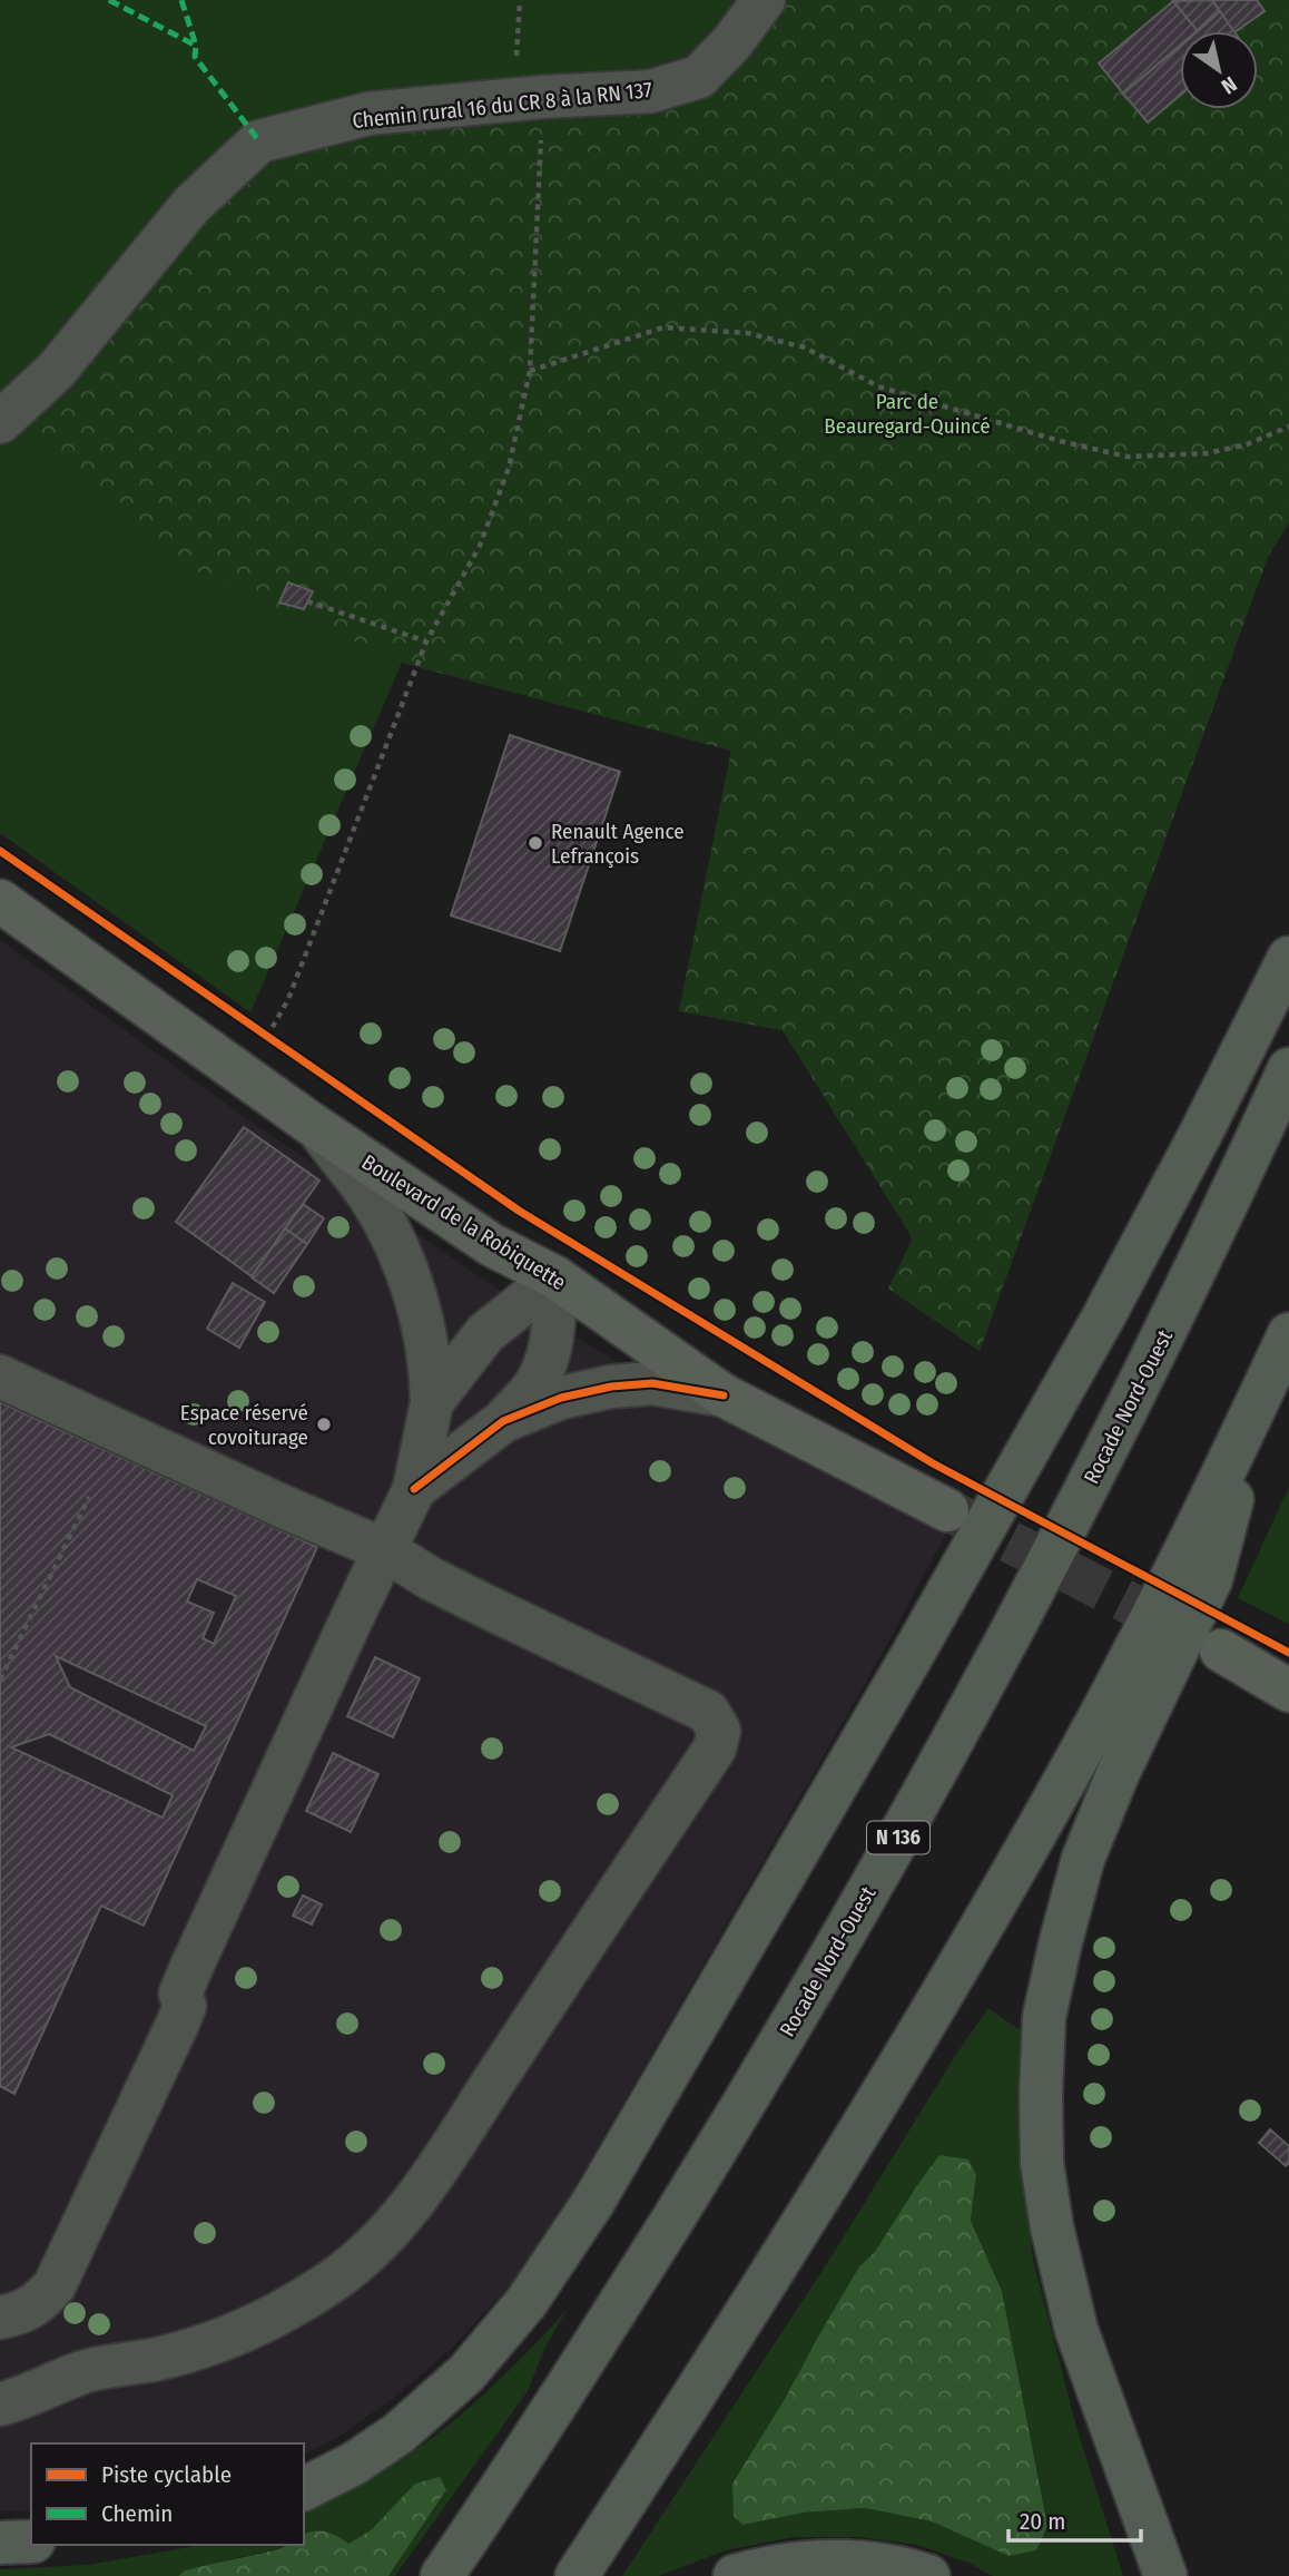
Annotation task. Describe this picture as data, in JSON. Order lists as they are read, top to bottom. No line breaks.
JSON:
{"streets":{"highway":["Rocade Nord-Ouest","N 136"],"main road":["Boulevard de la Robiquette"],"street":["Chemin rural 16 du CR 8 à la RN 137"]},"parks":["Parc de Beauregard-Quincé"],"places":["Renault Agence Lefrançois","Espace réservé covoiturage"],"legend":["Piste cyclable","Chemin"],"scale_bar":"20 m","north":"bottom right"}
